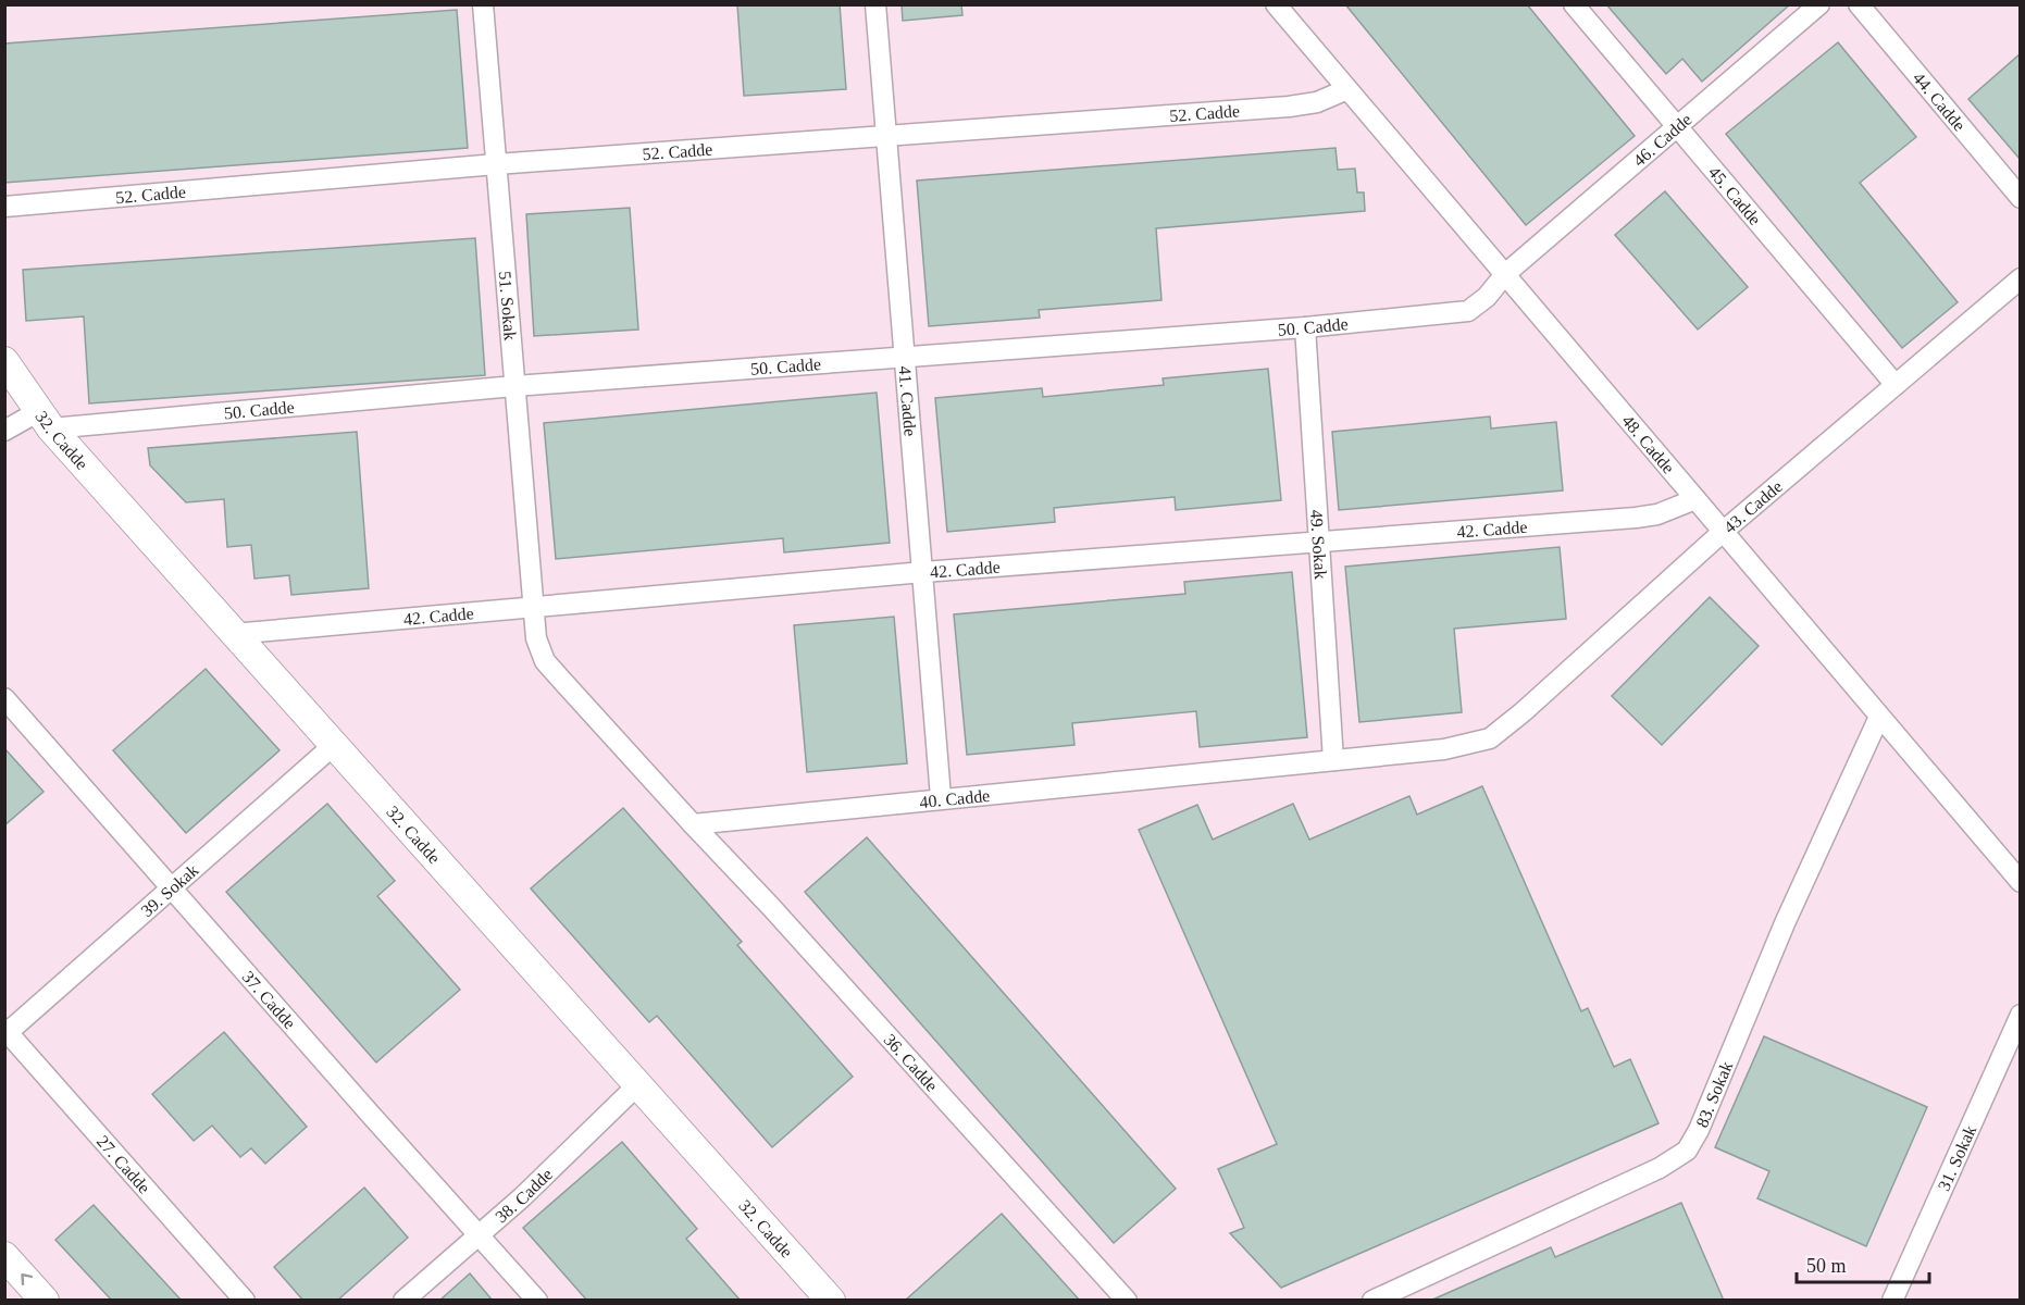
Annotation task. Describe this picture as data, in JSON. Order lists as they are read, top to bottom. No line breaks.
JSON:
{"streets":{"street":["44. Cadde","52. Cadde","46. Cadde","45. Cadde","51. Sokak","50. Cadde","41. Cadde","32. Cadde","48. Cadde","43. Cadde","42. Cadde","49. Sokak","40. Cadde","39. Sokak","37. Cadde","36. Cadde","83. Sokak","31. Sokak","27. Cadde","38. Cadde"]},"crossings":[["52. Cadde","51. Sokak"],["52. Cadde","41. Cadde"],["52. Cadde","48. Cadde"],["46. Cadde","45. Cadde"],["46. Cadde","50. Cadde"],["46. Cadde","48. Cadde"],["45. Cadde","43. Cadde"],["51. Sokak","50. Cadde"],["51. Sokak","42. Cadde"],["50. Cadde","41. Cadde"],["50. Cadde","32. Cadde"],["50. Cadde","48. Cadde"],["50. Cadde","49. Sokak"],["41. Cadde","42. Cadde"],["41. Cadde","40. Cadde"],["32. Cadde","42. Cadde"],["32. Cadde","39. Sokak"],["32. Cadde","38. Cadde"],["48. Cadde","43. Cadde"],["48. Cadde","42. Cadde"],["48. Cadde","83. Sokak"],["43. Cadde","40. Cadde"],["42. Cadde","49. Sokak"],["49. Sokak","40. Cadde"],["40. Cadde","36. Cadde"],["39. Sokak","37. Cadde"],["39. Sokak","27. Cadde"],["37. Cadde","38. Cadde"]],"scale_bar":"50 m"}
